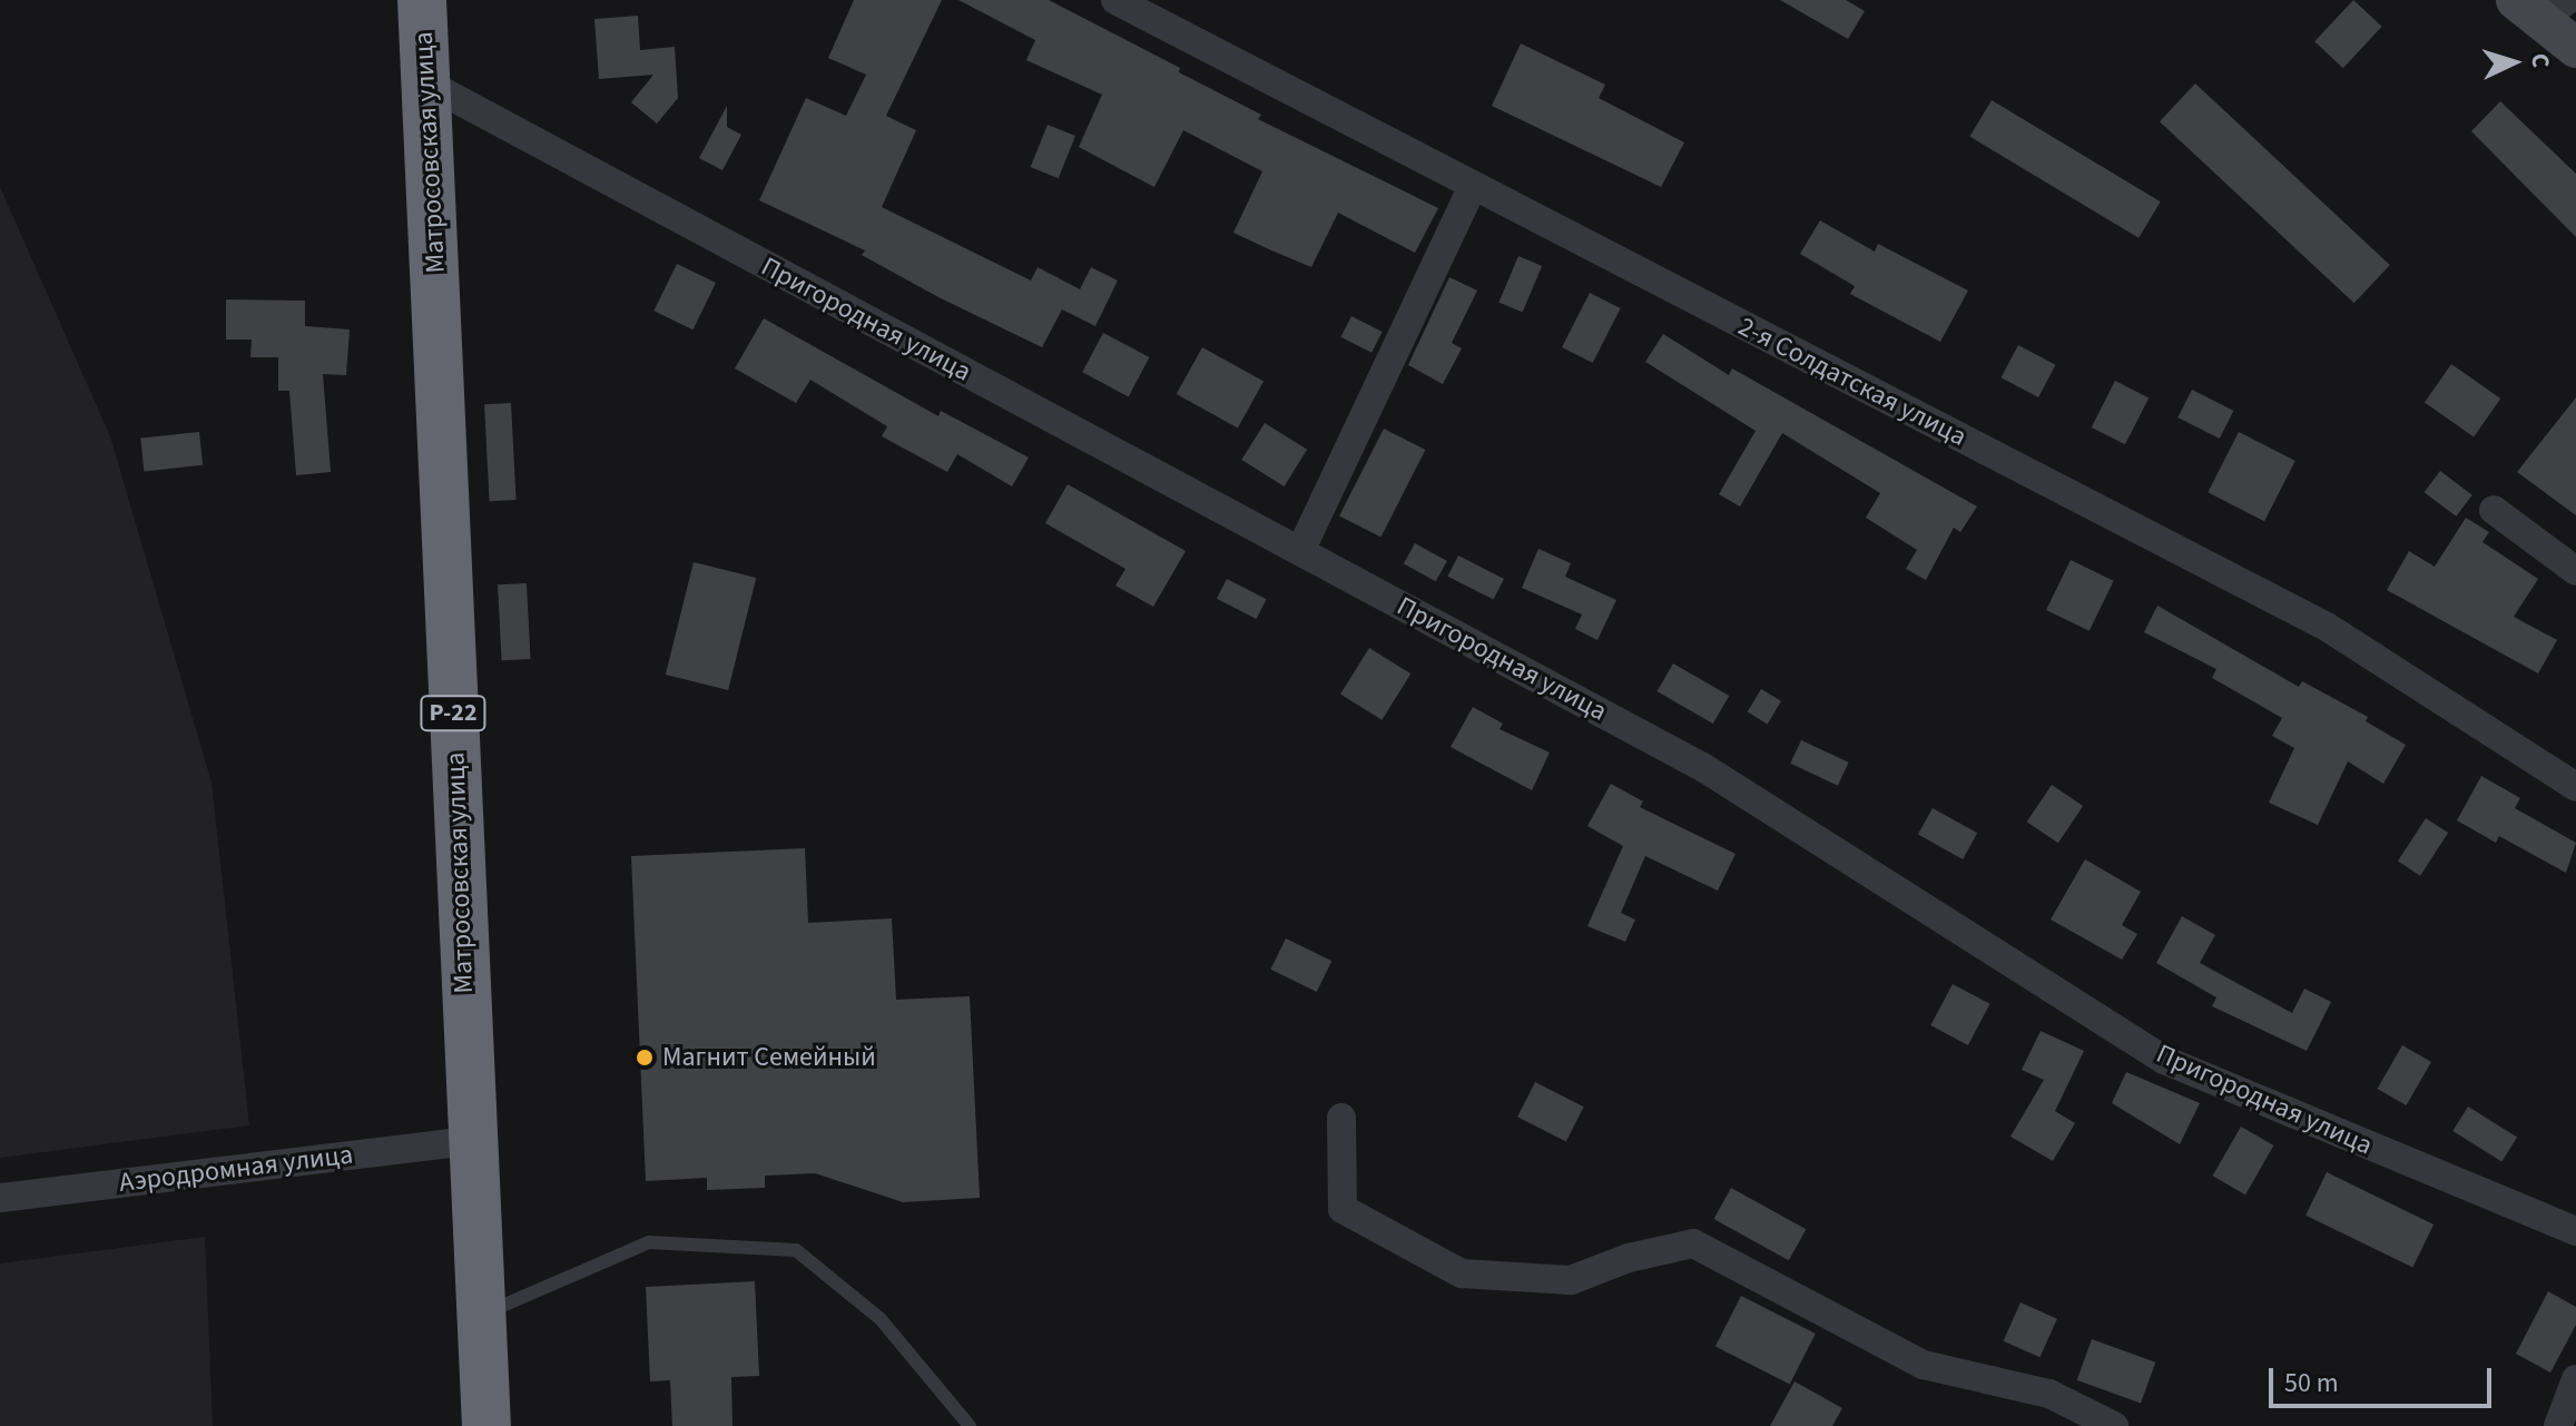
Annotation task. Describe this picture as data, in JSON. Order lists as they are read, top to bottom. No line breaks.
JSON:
{"streets":{"highway":["Матросовская улица","Р-22"],"street":["Пригородная улица","2-я Солдатская улица","Аэродромная улица"]},"crossings":[["Матросовская улица","Пригородная улица"],["Матросовская улица","Аэродромная улица"]],"places":["Магнит Семейный"],"scale_bar":"50 m","north":"right"}
